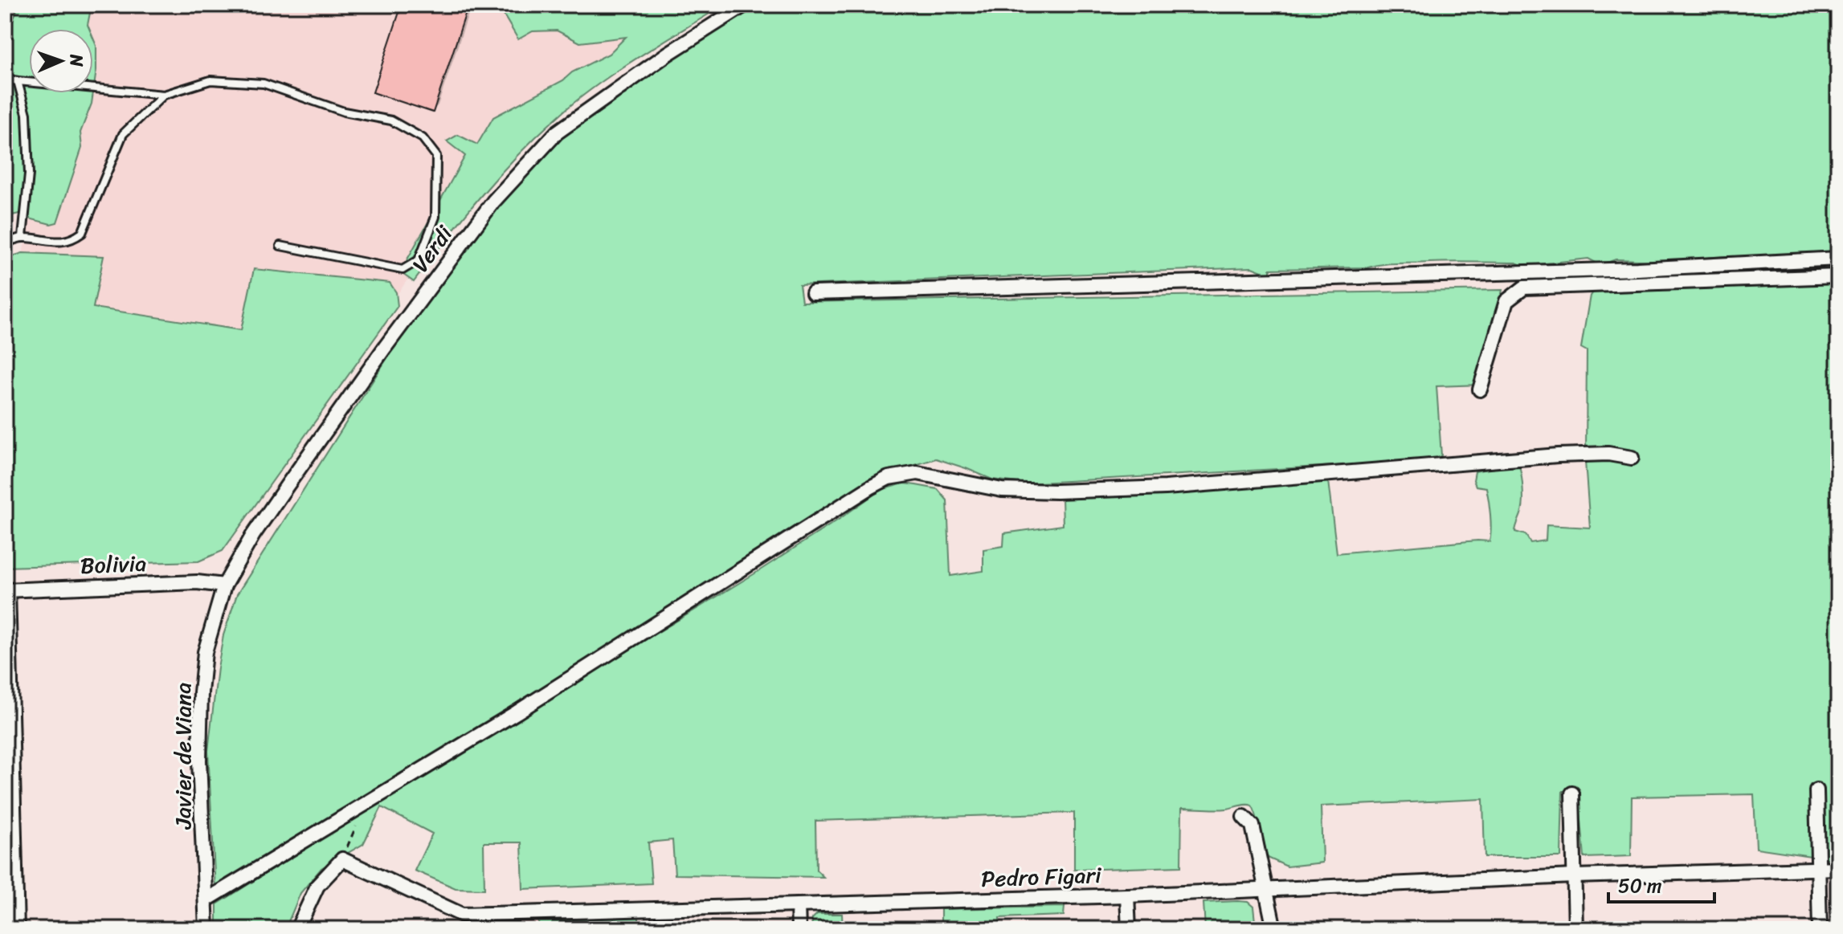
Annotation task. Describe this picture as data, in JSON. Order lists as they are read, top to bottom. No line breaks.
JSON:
{"streets":{"street":["Verdi","Bolivia","Javier de Viana","Pedro Figari"]},"crossings":[["Verdi","Bolivia"],["Verdi","Javier de Viana"],["Bolivia","Javier de Viana"]],"scale_bar":"50 m","north":"right"}
